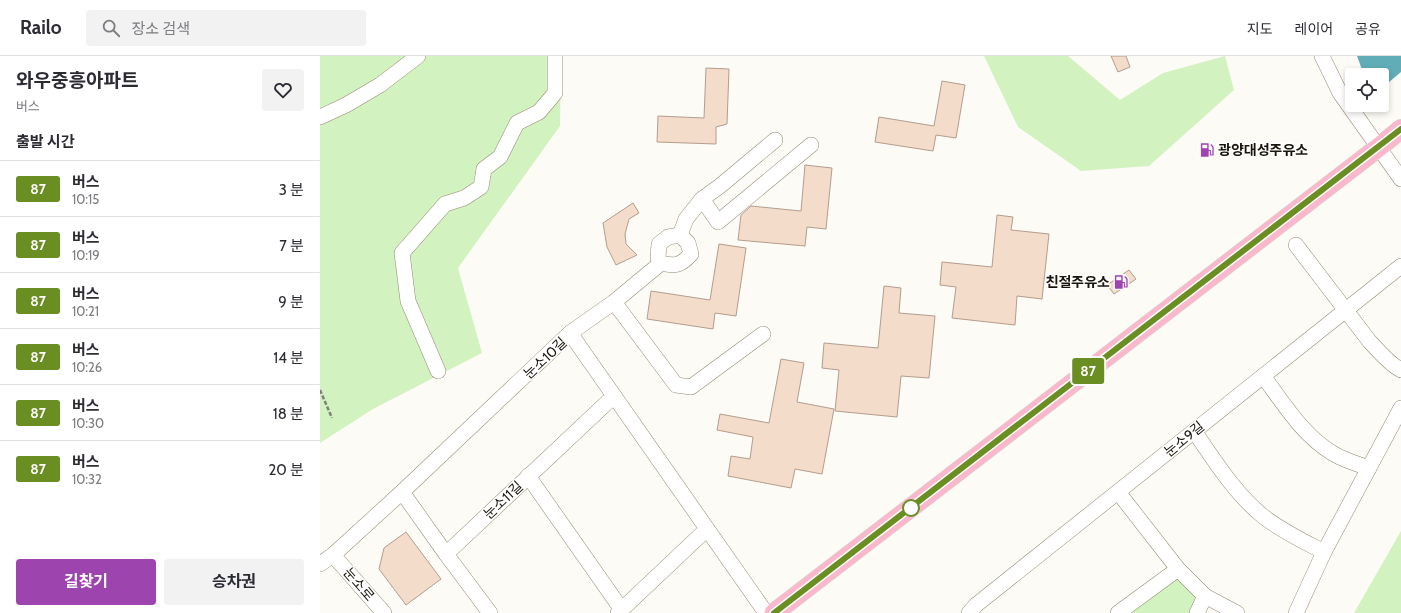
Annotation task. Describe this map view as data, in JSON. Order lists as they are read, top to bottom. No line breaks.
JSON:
{"streets":{"street":["눈소10길","눈소9길","눈소11길","눈소로"]},"crossings":[["눈소10길","눈소11길"],["눈소10길","눈소로"]],"places":{"fuel station":["광양대성주유소","친절주유소"]},"lines":["bus line 87"],"page":{"header":"Railo","search":"장소 검색","nav":["지도","레이어","공유"],"heading":[["와우중흥아파트","버스"],"출발 시간"],"on_map":"87","list":[{"mark":"87","name":"버스","note":"10:15","value":"3 분"},{"mark":"87","name":"버스","note":"10:19","value":"7 분"},{"mark":"87","name":"버스","note":"10:21","value":"9 분"},{"mark":"87","name":"버스","note":"10:26","value":"14 분"},{"mark":"87","name":"버스","note":"10:30","value":"18 분"},{"mark":"87","name":"버스","note":"10:32","value":"20 분"}],"buttons":["길찾기","승차권"]}}
